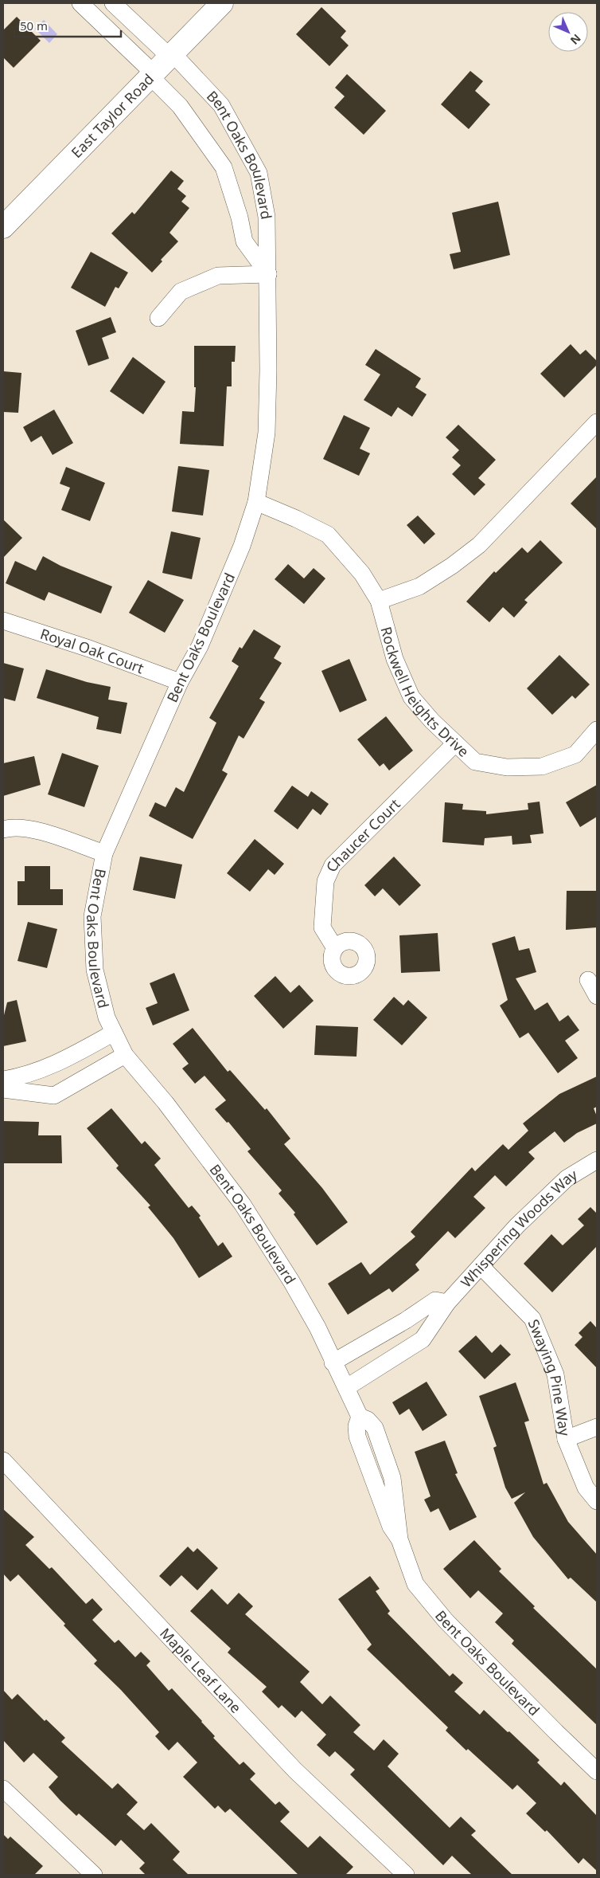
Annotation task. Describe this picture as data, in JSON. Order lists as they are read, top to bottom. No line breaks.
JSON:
{"streets":{"main road":["East Taylor Road"],"street":["Bent Oaks Boulevard","Royal Oak Court","Rockwell Heights Drive","Chaucer Court","Whispering Woods Way","Swaying Pine Way","Maple Leaf Lane"]},"crossings":[["East Taylor Road","Bent Oaks Boulevard"],["Bent Oaks Boulevard","Royal Oak Court"],["Bent Oaks Boulevard","Rockwell Heights Drive"],["Bent Oaks Boulevard","Whispering Woods Way"],["Rockwell Heights Drive","Chaucer Court"],["Whispering Woods Way","Swaying Pine Way"]],"scale_bar":"50 m","north":"bottom right"}
